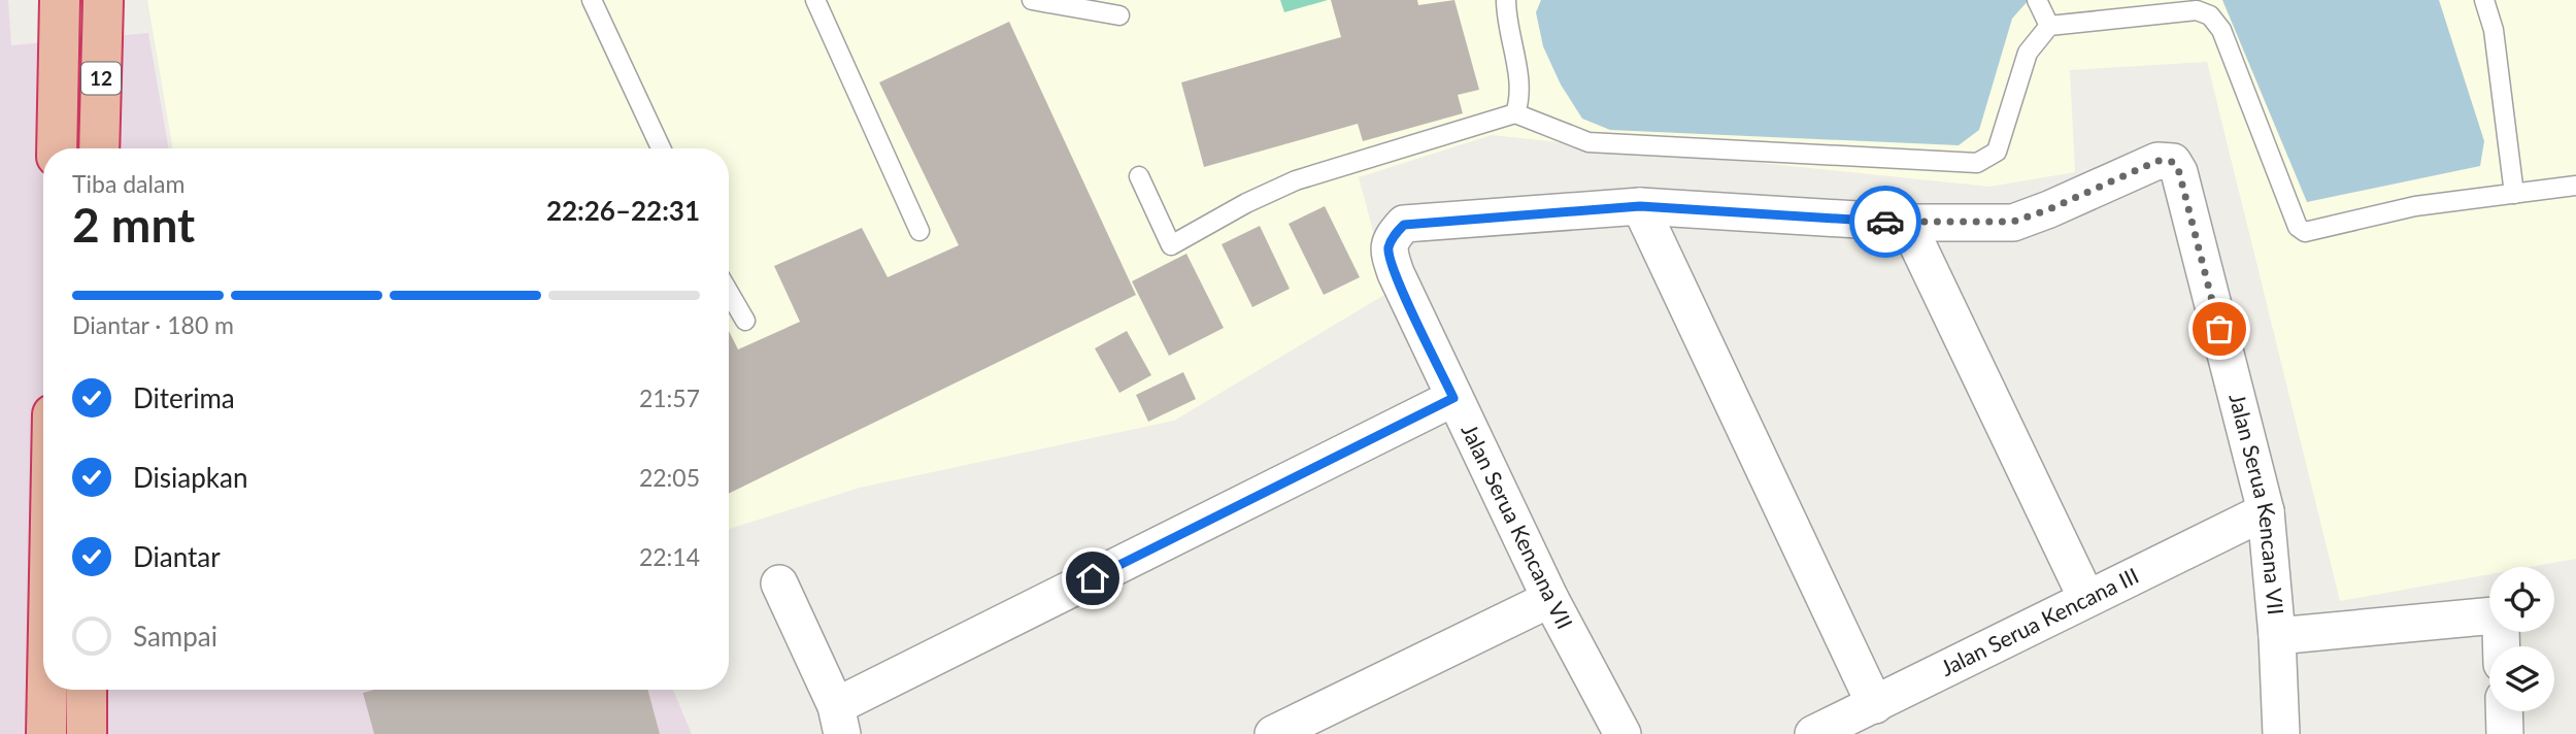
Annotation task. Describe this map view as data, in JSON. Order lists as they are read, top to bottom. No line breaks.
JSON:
{"streets":{"highway":["12"],"street":["Jalan Serua Kencana VII","Jalan Serua Kencana III"]},"crossings":[["Jalan Serua Kencana VII","Jalan Serua Kencana III"]],"page":{"heading":["2 mnt","Tiba dalam","22:26–22:31"],"bar":"Diantar · 180 m","list":[["Diterima","21:57"],["Disiapkan","22:05"],["Diantar","22:14"],"Sampai"]}}
